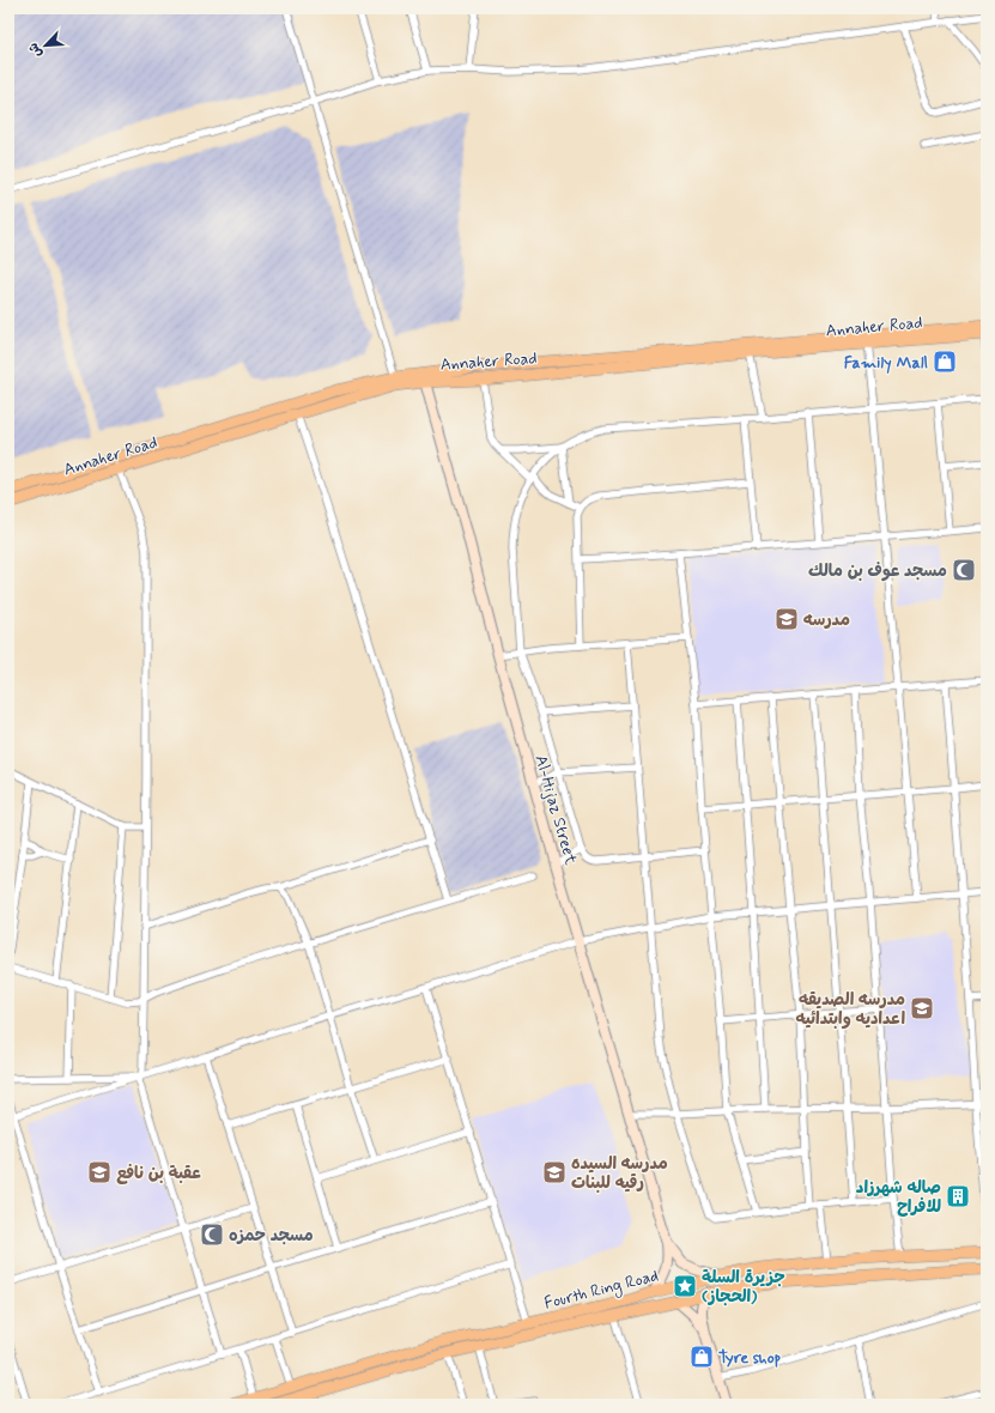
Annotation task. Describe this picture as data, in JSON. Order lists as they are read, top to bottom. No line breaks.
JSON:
{"streets":{"main road":["Annaher Road","Al-Hijaz Street","Fourth Ring Road"]},"crossings":[["Annaher Road","Al-Hijaz Street"],["Al-Hijaz Street","Fourth Ring Road"]],"places":{"shop":["Family Mall","Tyre shop"],"mosque":["مسجد عوف بن مالك","مسجد حمزه"],"school or university":["مدرسه","مدرسه الصديقه اعداديه وابتدائيه","عقبة بن نافع","مدرسه السيده رقيه للبنات"],"building":["صاله شهرزاد للافراح"],"place":["جزيرة السلة (الحجاز)"]},"north":"bottom left"}
